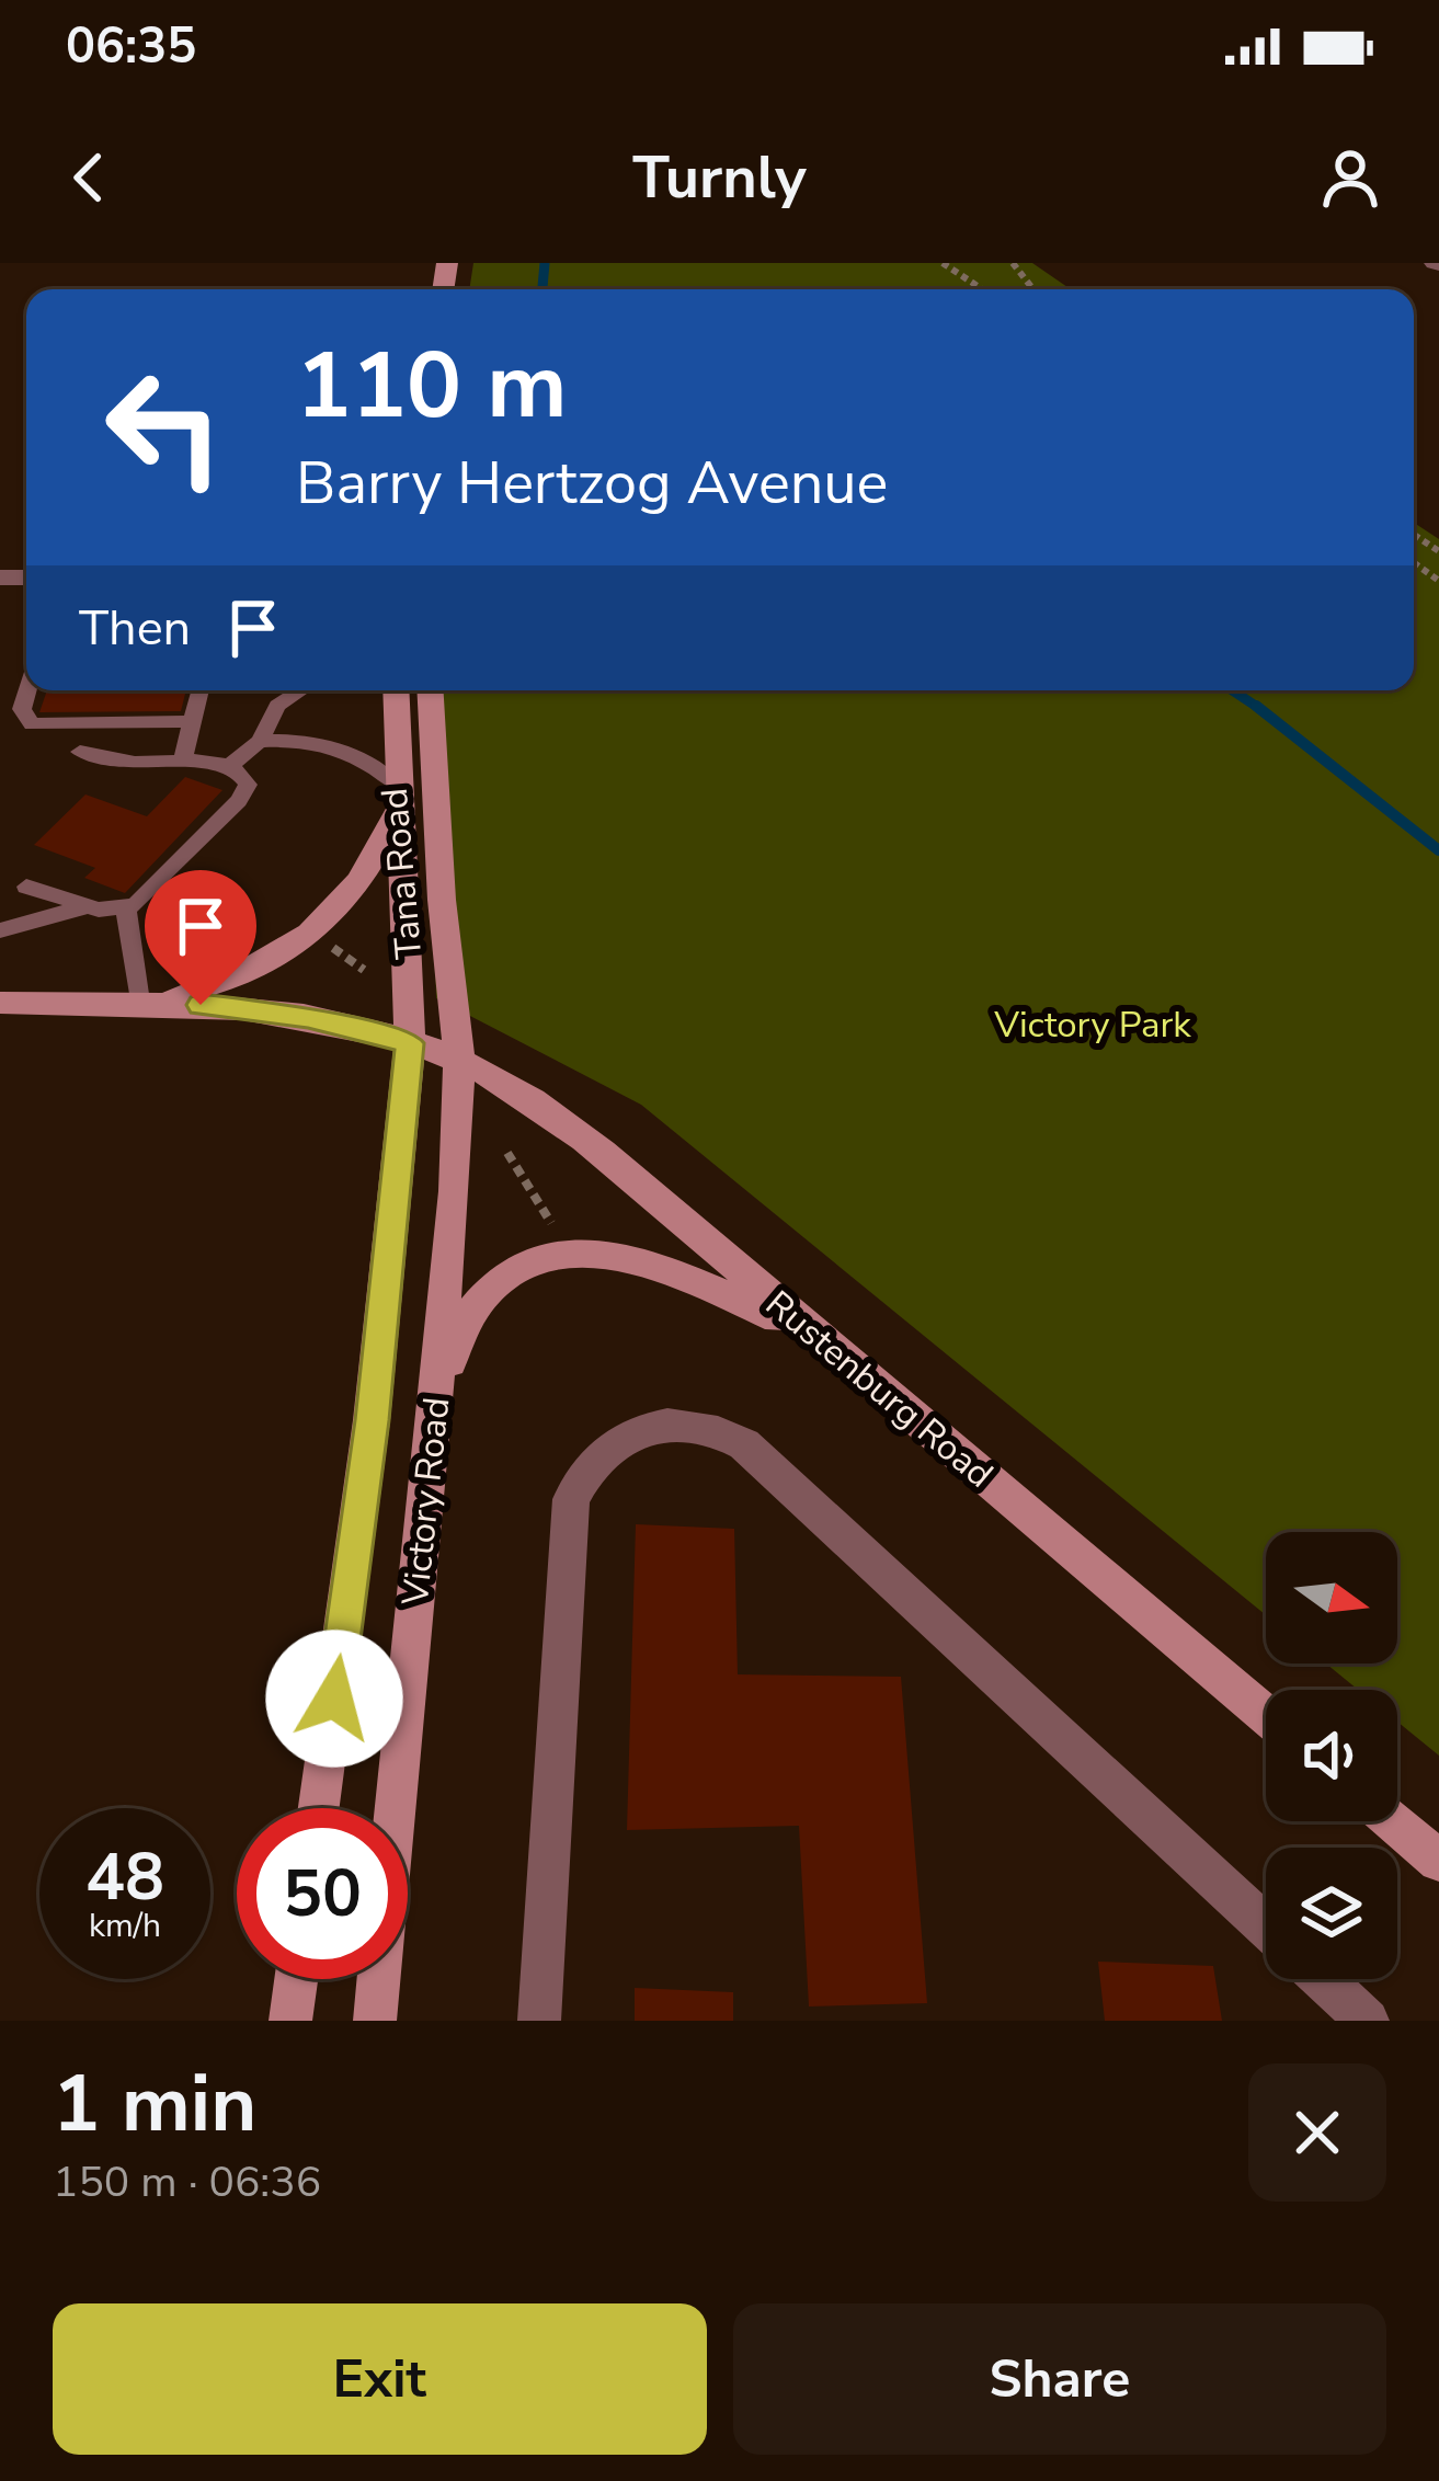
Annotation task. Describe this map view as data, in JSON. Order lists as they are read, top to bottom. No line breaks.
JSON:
{"streets":{"main road":["Tana Road","Rustenburg Road","Victory Road"]},"crossings":[["Tana Road","Rustenburg Road"],["Tana Road","Victory Road"],["Rustenburg Road","Victory Road"]],"parks":["Victory Park"],"north":"right","page":{"status":"06:35","header":"Turnly","turn":["110 m","Barry Hertzog Avenue"],"then":"Then","speed":"48 km/h","limit":"50","heading":["1 min","150 m · 06:36"],"buttons":["Exit","Share"]}}
